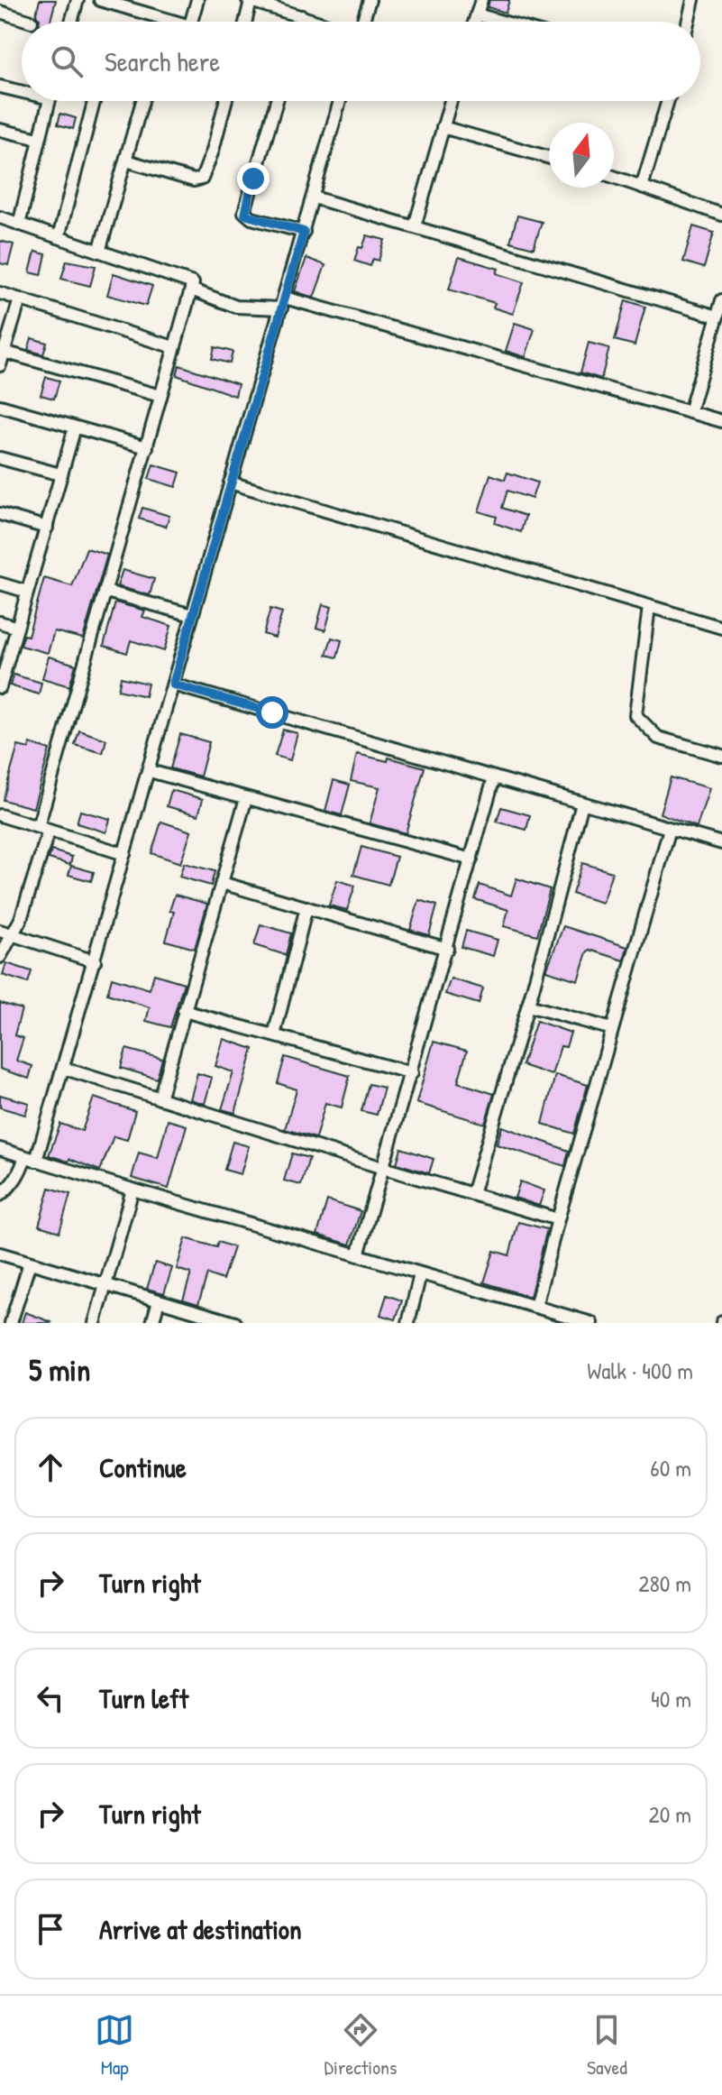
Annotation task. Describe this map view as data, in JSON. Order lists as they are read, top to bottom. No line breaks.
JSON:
{"north":"top","page":{"search":"Search here","heading":["5 min","Walk · 400 m"],"list":[["Continue","60 m"],["Turn right","280 m"],["Turn left","40 m"],["Turn right","20 m"],"Arrive at destination"],"nav":["Map","Directions","Saved"]}}
